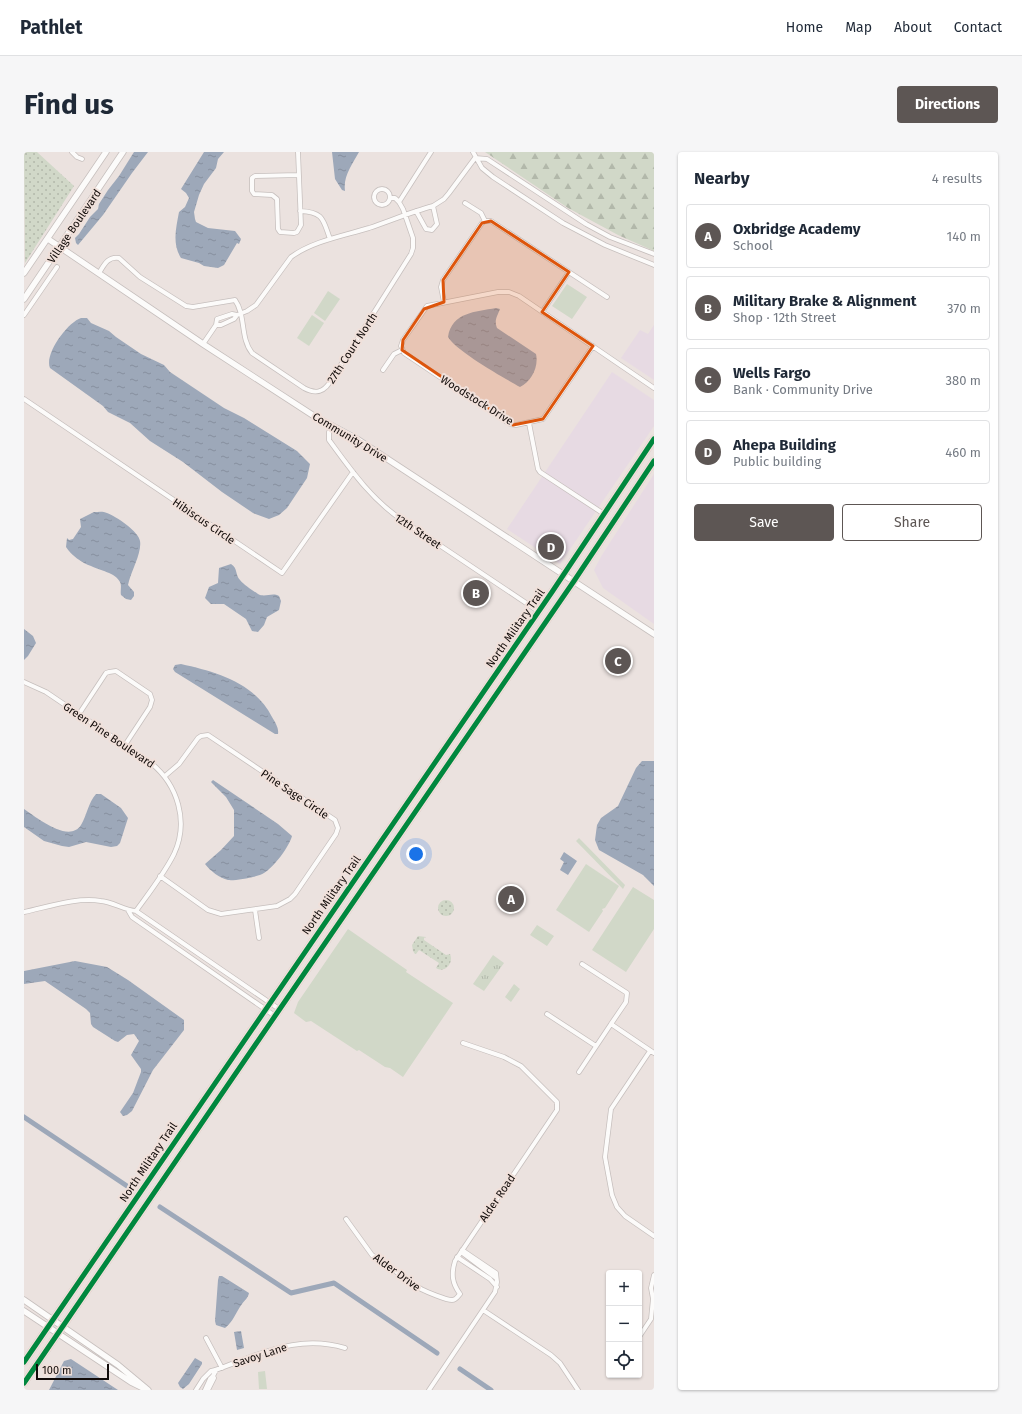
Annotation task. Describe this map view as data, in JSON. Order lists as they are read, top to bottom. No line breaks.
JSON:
{"streets":{"main road":["North Military Trail"],"street":["Village Boulevard","27th Court North","Woodstock Drive","Community Drive","Hibiscus Circle","12th Street","Green Pine Boulevard","Pine Sage Circle","Alder Road","Alder Drive","Savoy Lane"]},"crossings":[["Village Boulevard","Community Drive"],["Community Drive","12th Street"],["Community Drive","North Military Trail"],["Hibiscus Circle","12th Street"],["12th Street","North Military Trail"],["Green Pine Boulevard","Pine Sage Circle"],["Alder Road","Alder Drive"]],"scale_bar":"100 m","page":{"header":"Pathlet","nav":["Home","Map","About","Contact"],"buttons":["Directions",["Save","Share"]],"title":"Find us","heading":["Nearby","4 results"],"list":[{"mark":"A","name":"Oxbridge Academy","note":"School","value":"140 m"},{"mark":"B","name":"Military Brake & Alignment","note":"Shop · 12th Street","value":"370 m"},{"mark":"C","name":"Wells Fargo","note":"Bank · Community Drive","value":"380 m"},{"mark":"D","name":"Ahepa Building","note":"Public building","value":"460 m"}],"pins":["D","B","C","A"],"map_buttons":["+","−"],"scale":"100 m"}}
